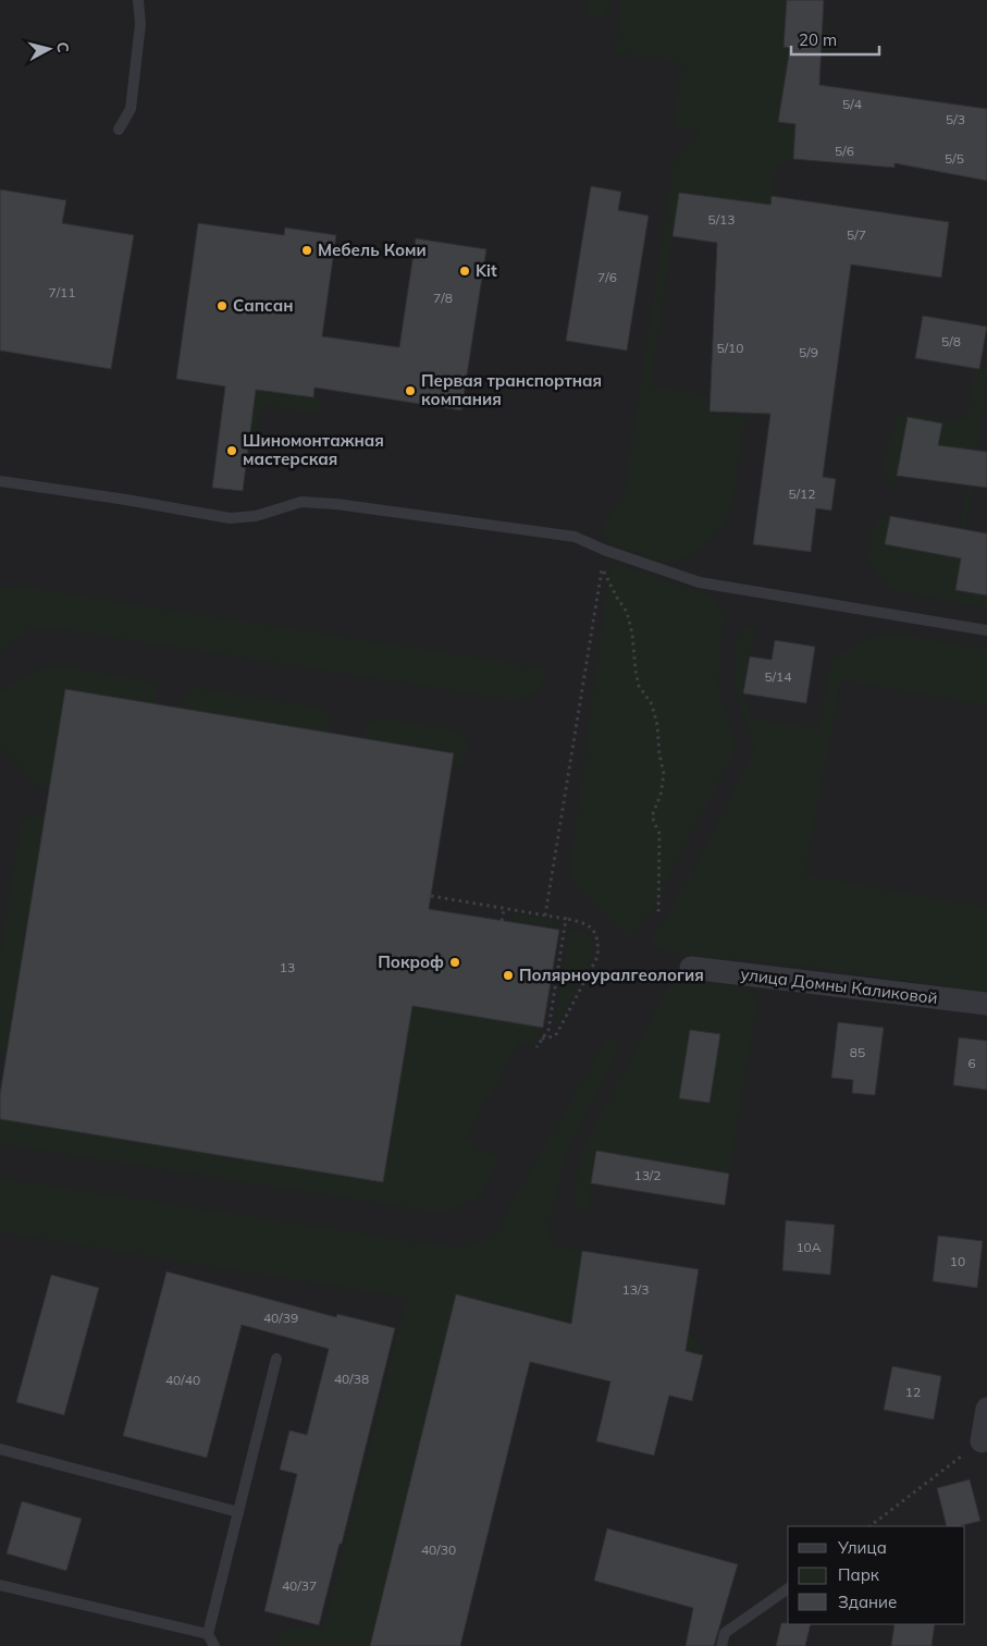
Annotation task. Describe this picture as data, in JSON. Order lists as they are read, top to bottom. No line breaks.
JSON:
{"streets":{"street":["улица Домны Каликовой"]},"places":["Мебель Коми","Kit","Сапсан","Первая транспортная компания","Шиномонтажная мастерская","Покроф","Полярноуралгеология"],"house_numbers":["5/4","5/3","5/6","5/5","5/13","5/7","7/6","7/11","7/8","5/8","5/10","5/9","5/12","5/14","13","85","6","13/2","10А","10","13/3","40/39","40/38","40/40","12","40/30","40/37"],"legend":["Улица","Парк","Здание"],"scale_bar":"20 m","north":"right"}
